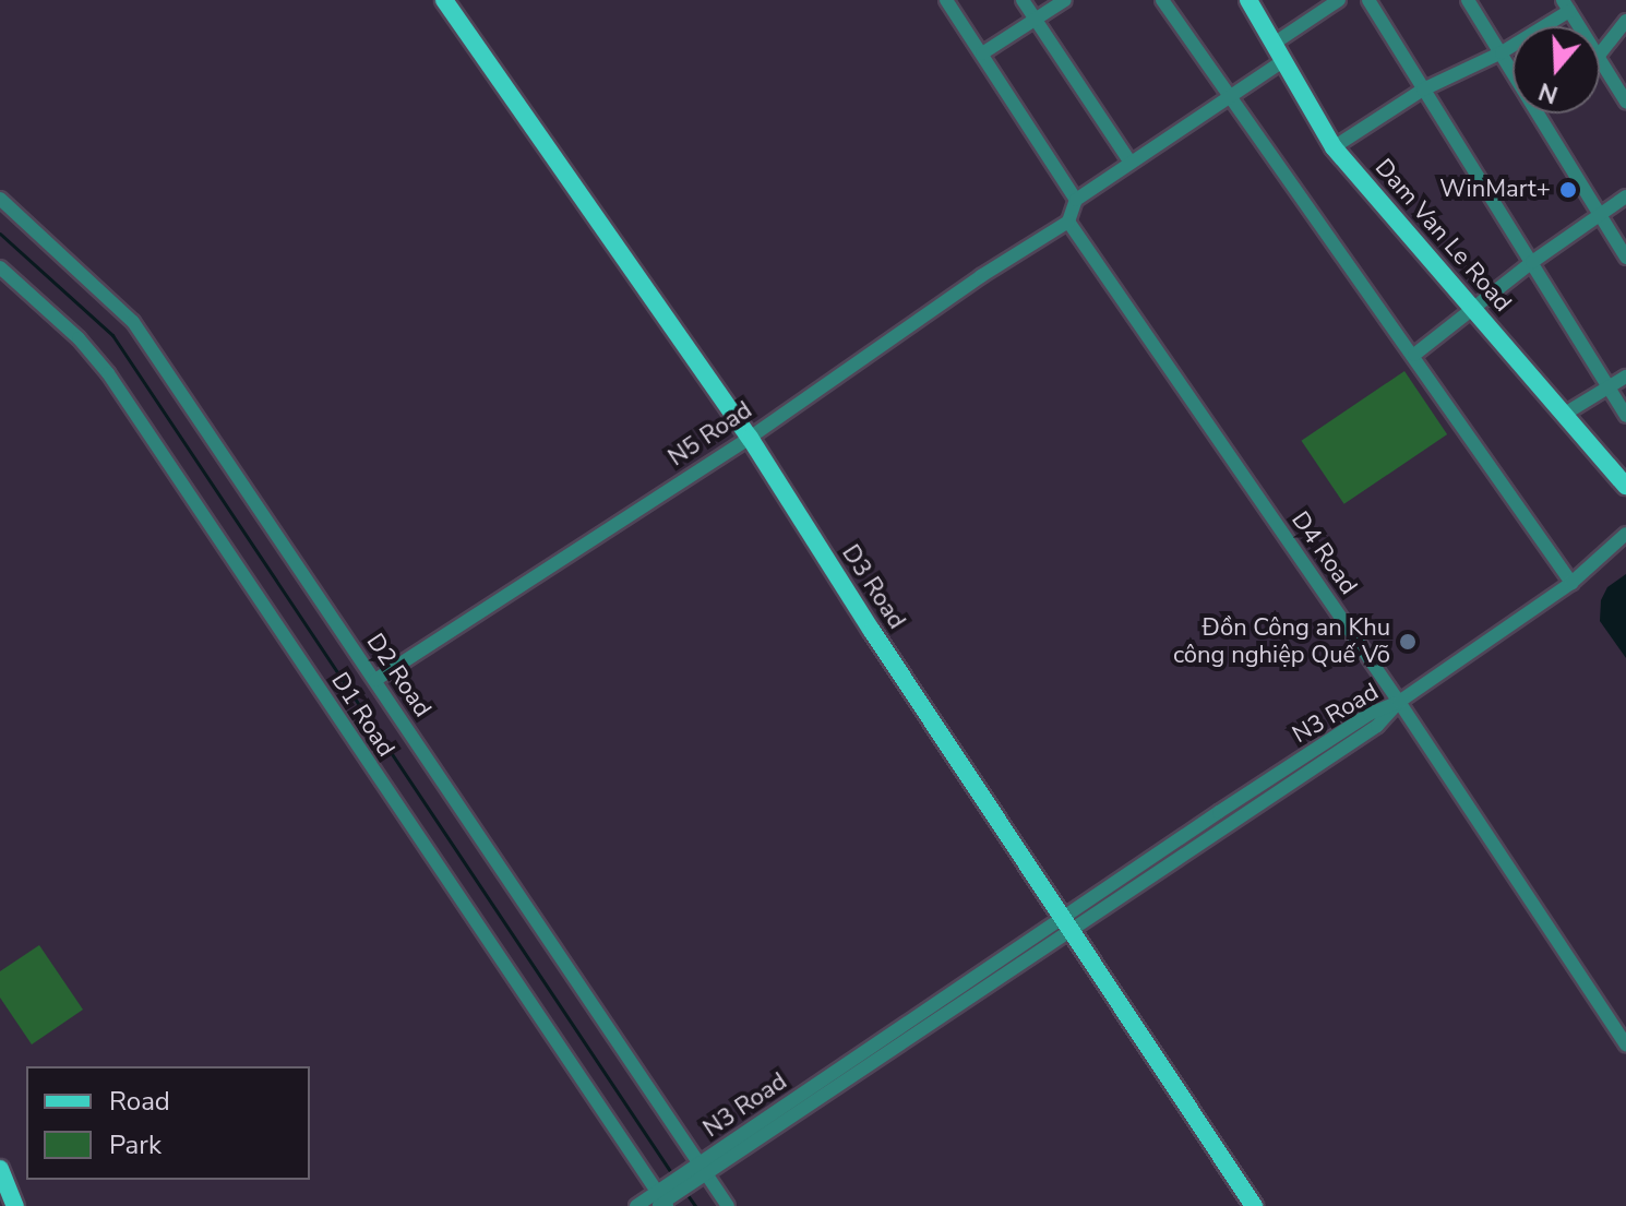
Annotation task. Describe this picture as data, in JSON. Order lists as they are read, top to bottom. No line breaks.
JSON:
{"streets":{"main road":["Dam Van Le Road","D3 Road"],"street":["N5 Road","D4 Road","D2 Road","N3 Road","D1 Road"]},"crossings":[["N5 Road","D4 Road"],["N5 Road","D3 Road"],["N5 Road","D2 Road"],["D4 Road","N3 Road"],["D3 Road","N3 Road"],["D2 Road","N3 Road"],["N3 Road","D1 Road"]],"places":["WinMart+","Đồn Công an Khu công nghiệp Quế Võ"],"legend":["Road","Park"],"north":"bottom"}
